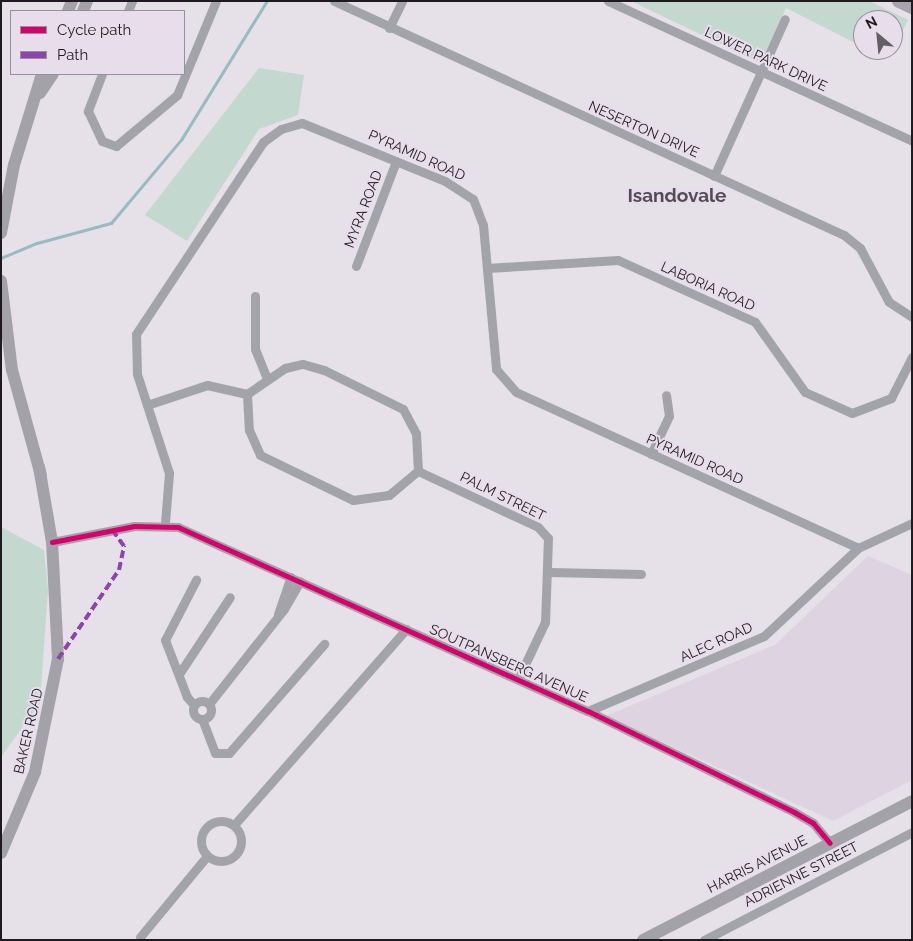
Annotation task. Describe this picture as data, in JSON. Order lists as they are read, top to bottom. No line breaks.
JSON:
{"streets":{"main road":["BAKER ROAD","HARRIS AVENUE"],"street":["LOWER PARK DRIVE","NESERTON DRIVE","PYRAMID ROAD","MYRA ROAD","LABORIA ROAD","PALM STREET","ALEC ROAD","SOUTPANSBERG AVENUE","ADRIENNE STREET"]},"crossings":[["PYRAMID ROAD","MYRA ROAD"],["PYRAMID ROAD","LABORIA ROAD"],["PYRAMID ROAD","ALEC ROAD"],["PYRAMID ROAD","SOUTPANSBERG AVENUE"],["PALM STREET","SOUTPANSBERG AVENUE"],["ALEC ROAD","SOUTPANSBERG AVENUE"],["SOUTPANSBERG AVENUE","HARRIS AVENUE"]],"districts":["Isandovale"],"legend":["Cycle path","Path"],"north":"top left"}
